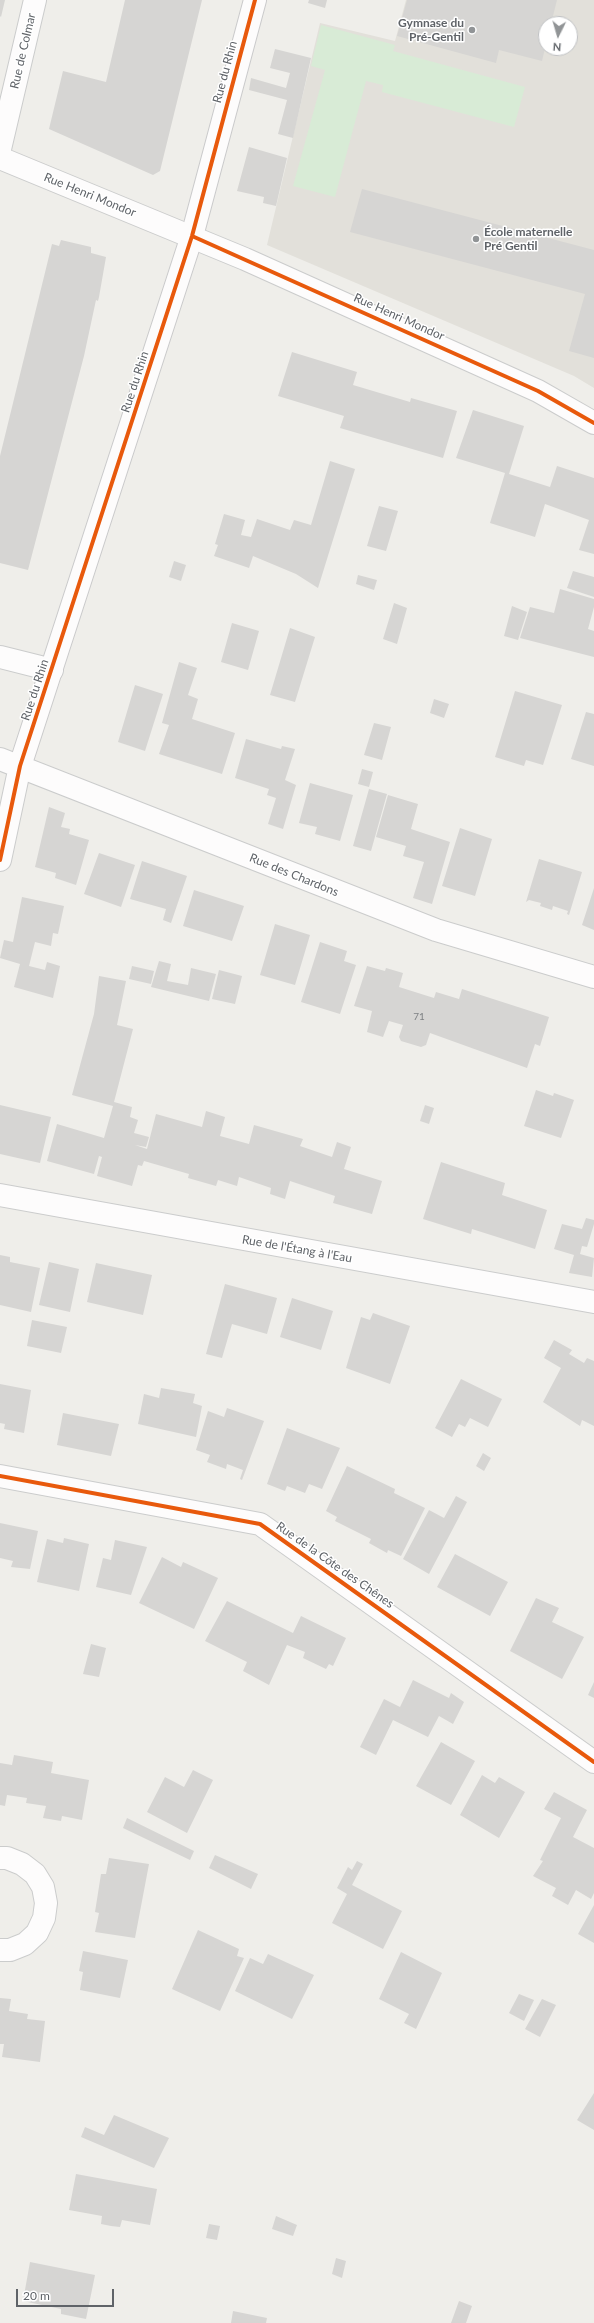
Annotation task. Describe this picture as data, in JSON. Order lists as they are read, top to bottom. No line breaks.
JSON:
{"streets":{"street":["Rue de Colmar","Rue du Rhin","Rue Henri Mondor","Rue des Chardons","Rue de l'Étang à l'Eau","Rue de la Côte des Chênes"]},"crossings":[["Rue du Rhin","Rue Henri Mondor"],["Rue du Rhin","Rue des Chardons"]],"places":["Gymnase du Pré-Gentil","École maternelle Pré Gentil"],"house_numbers":["71"],"scale_bar":"20 m","north":"bottom"}
